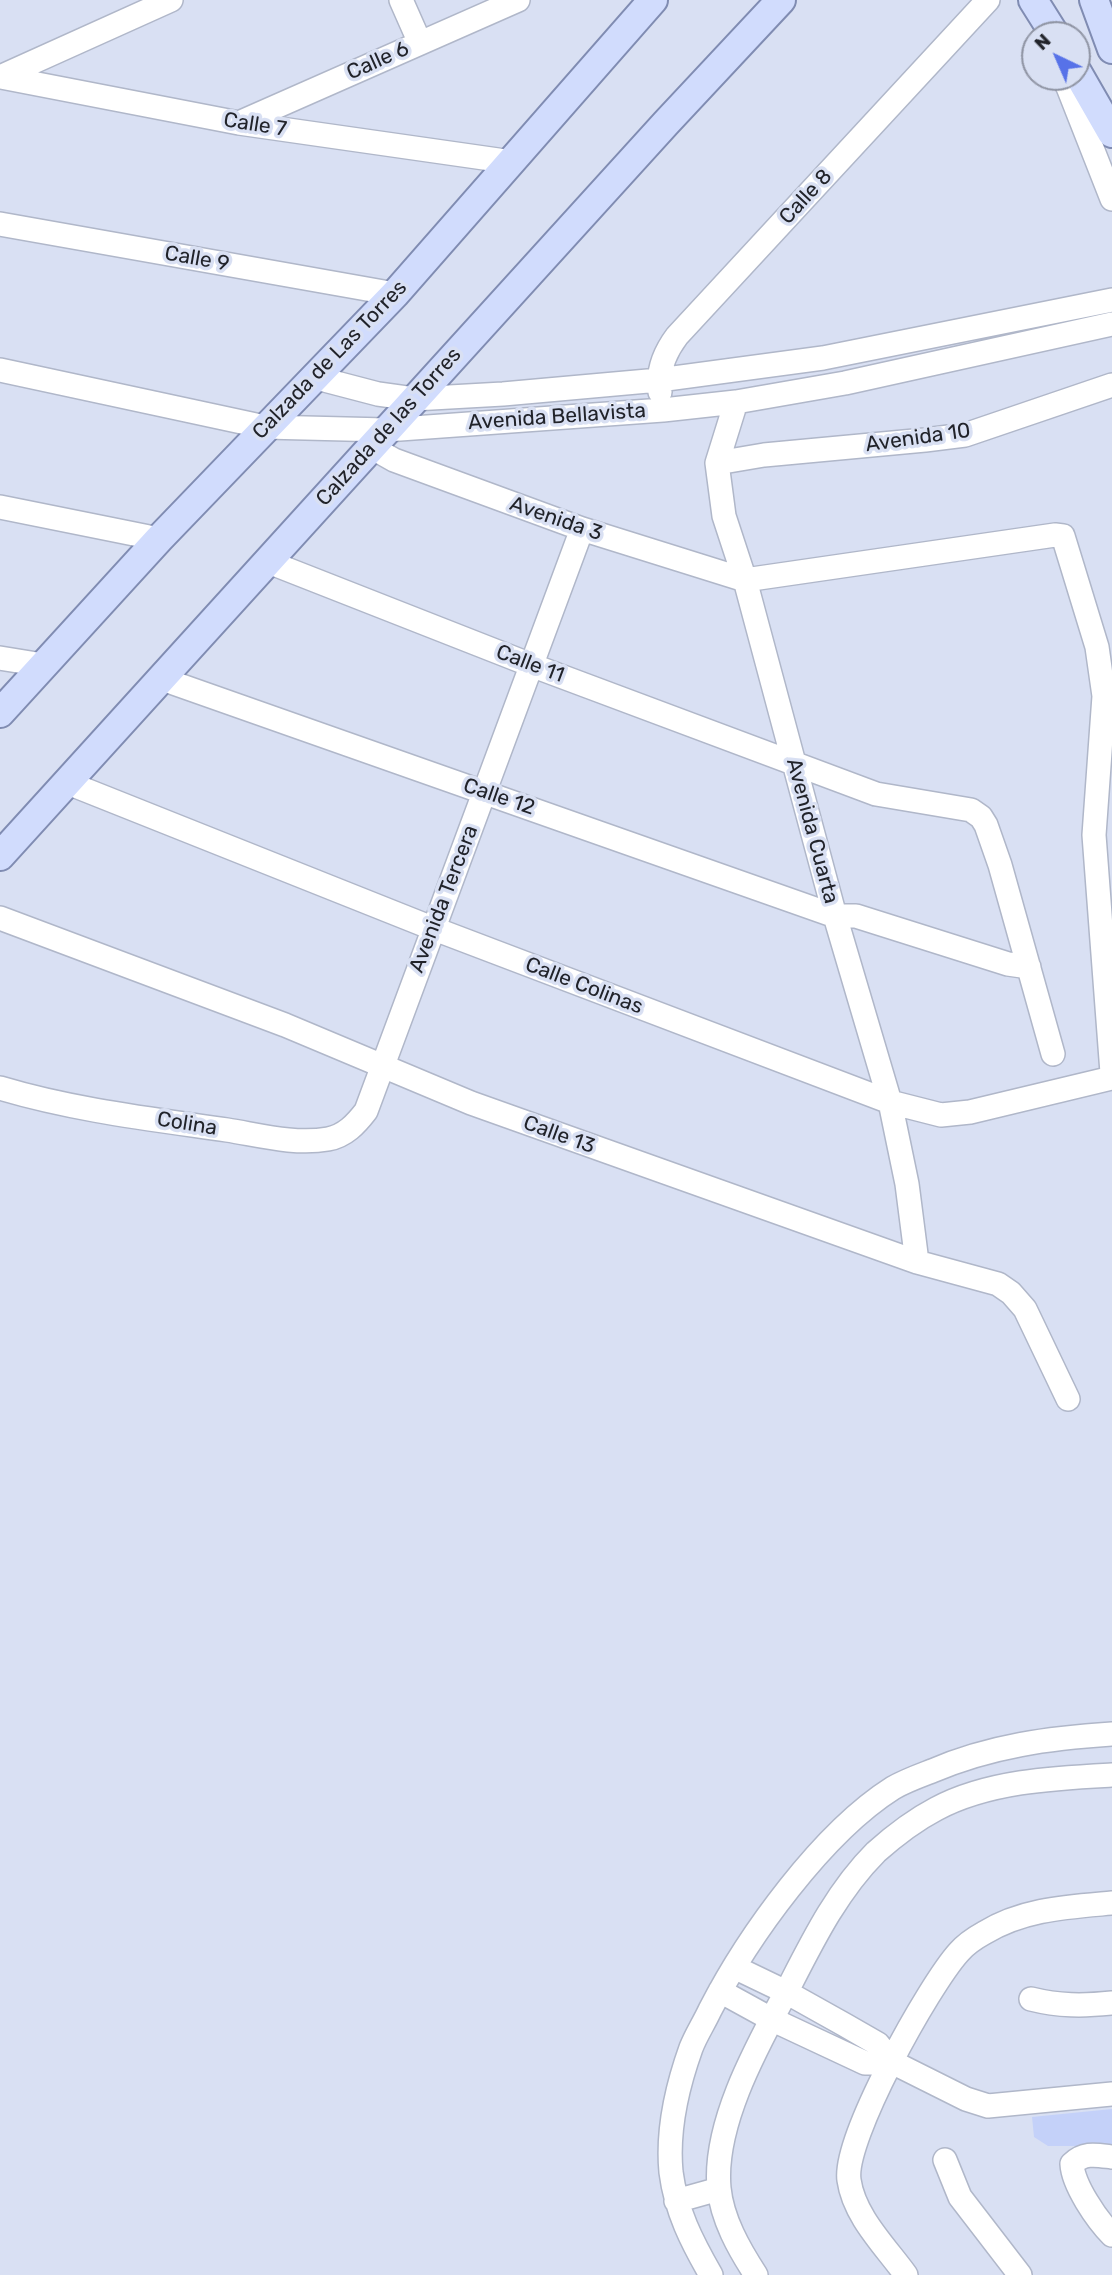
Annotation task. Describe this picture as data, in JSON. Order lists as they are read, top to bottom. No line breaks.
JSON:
{"streets":{"main road":["Calzada de Las Torres","Calzada de las Torres"],"street":["Calle 6","Calle 7","Calle 8","Calle 9","Avenida Bellavista","Avenida 10","Avenida 3","Calle 11","Calle 12","Avenida Cuarta","Avenida Tercera","Calle Colinas","Colina","Calle 13"]},"crossings":[["Calle 6","Calle 7"],["Calle 7","Calzada de Las Torres"],["Calle 8","Avenida Bellavista"],["Calle 9","Calzada de Las Torres"],["Calzada de Las Torres","Avenida Bellavista"],["Avenida Bellavista","Calzada de las Torres"],["Avenida Bellavista","Avenida 3"],["Avenida Bellavista","Avenida Cuarta"],["Calzada de las Torres","Avenida 3"],["Calzada de las Torres","Calle 11"],["Calzada de las Torres","Calle 12"],["Calzada de las Torres","Calle Colinas"],["Avenida 10","Avenida Cuarta"],["Avenida 3","Avenida Cuarta"],["Avenida 3","Avenida Tercera"],["Calle 11","Calle 12"],["Calle 11","Avenida Cuarta"],["Calle 11","Avenida Tercera"],["Calle 12","Avenida Cuarta"],["Calle 12","Avenida Tercera"],["Avenida Cuarta","Calle Colinas"],["Avenida Cuarta","Calle 13"],["Avenida Tercera","Calle Colinas"],["Avenida Tercera","Colina"],["Avenida Tercera","Calle 13"]],"north":"top left"}
